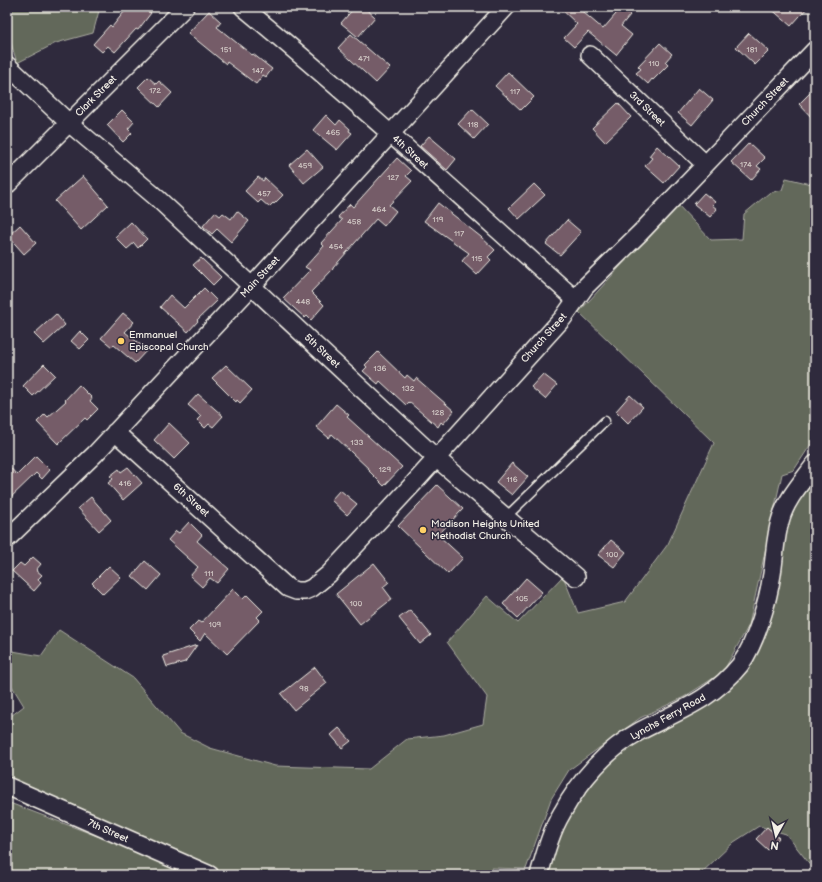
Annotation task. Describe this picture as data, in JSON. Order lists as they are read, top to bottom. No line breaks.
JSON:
{"streets":{"street":["Clark Street","Church Street","3rd Street","4th Street","Main Street","5th Street","6th Street","Lynchs Ferry Road","7th Street"]},"crossings":[["Clark Street","5th Street"],["Church Street","3rd Street"],["Church Street","4th Street"],["Church Street","5th Street"],["Church Street","6th Street"],["4th Street","Main Street"],["Main Street","5th Street"],["Main Street","6th Street"]],"places":["Emmanuel Episcopal Church","Madison Heights United Methodist Church"],"house_numbers":["151","181","471","110","147","172","117","118","465","174","459","127","457","464","119","458","117","454","115","448","136","132","128","133","129","116","416","100","111","105","100","109","98"],"north":"bottom"}
